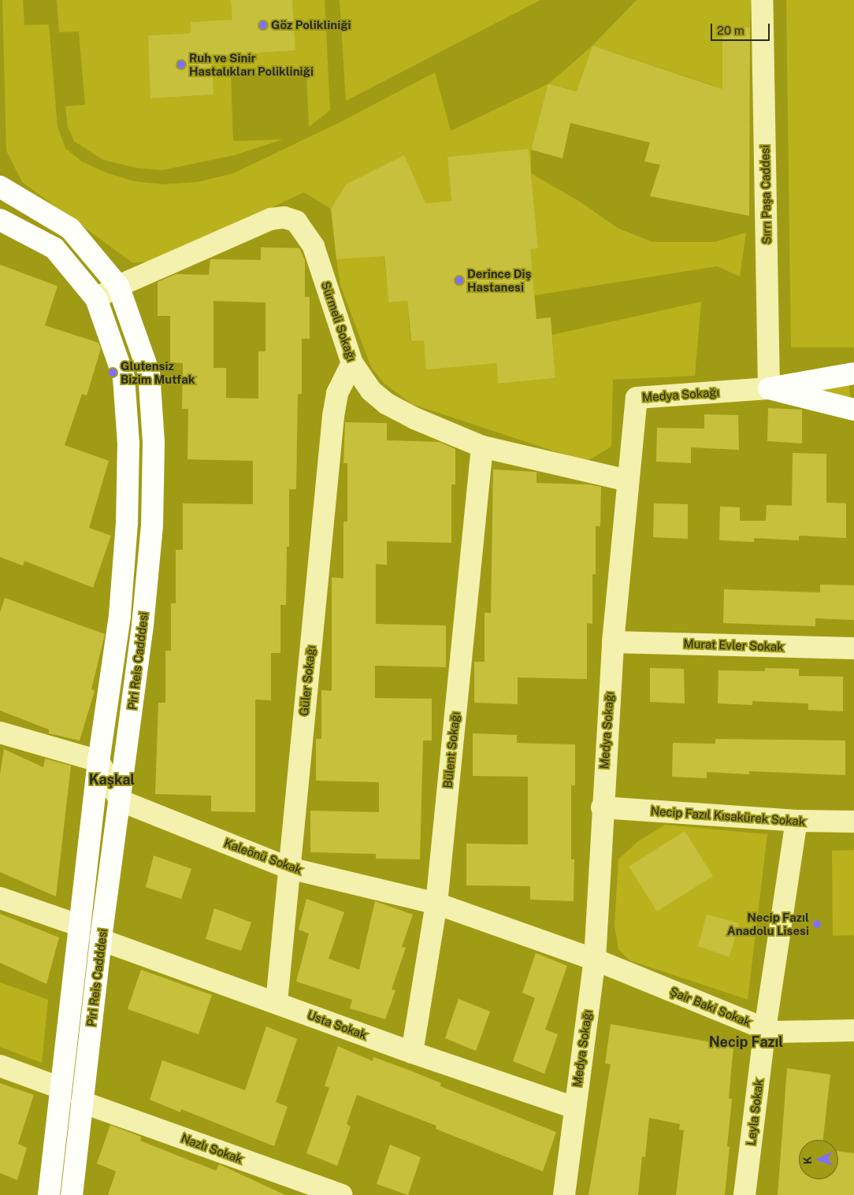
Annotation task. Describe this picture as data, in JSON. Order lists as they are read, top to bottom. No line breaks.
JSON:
{"streets":{"main road":["Piri Reis Cadddesi"],"street":["Sırrı Paşa Caddesi","Sürmeli Sokağı","Medya Sokağı","Murat Evler Sokak","Güler Sokağı","Bülent Sokağı","Necip Fazıl Kısakürek Sokak","Kaleönü Sokak","Şair Baki Sokak","Usta Sokak","Leyla Sokak","Nazlı Sokak"]},"crossings":[["Sırrı Paşa Caddesi","Medya Sokağı"],["Sürmeli Sokağı","Medya Sokağı"],["Sürmeli Sokağı","Piri Reis Cadddesi"],["Sürmeli Sokağı","Güler Sokağı"],["Sürmeli Sokağı","Bülent Sokağı"],["Medya Sokağı","Murat Evler Sokak"],["Medya Sokağı","Necip Fazıl Kısakürek Sokak"],["Medya Sokağı","Kaleönü Sokak"],["Medya Sokağı","Şair Baki Sokak"],["Medya Sokağı","Usta Sokak"],["Piri Reis Cadddesi","Kaleönü Sokak"],["Piri Reis Cadddesi","Usta Sokak"],["Piri Reis Cadddesi","Nazlı Sokak"],["Güler Sokağı","Kaleönü Sokak"],["Güler Sokağı","Usta Sokak"],["Bülent Sokağı","Kaleönü Sokak"],["Bülent Sokağı","Usta Sokak"],["Necip Fazıl Kısakürek Sokak","Leyla Sokak"],["Kaleönü Sokak","Şair Baki Sokak"],["Şair Baki Sokak","Leyla Sokak"]],"districts":["Kaşkal","Necip Fazıl"],"places":["Göz Polikliniği","Ruh ve Sinir Hastalıkları Polikliniği","Derince Diş Hastanesi","Glutensiz Bizim Mutfak","Necip Fazıl Anadolu Lisesi"],"scale_bar":"20 m","north":"left"}
